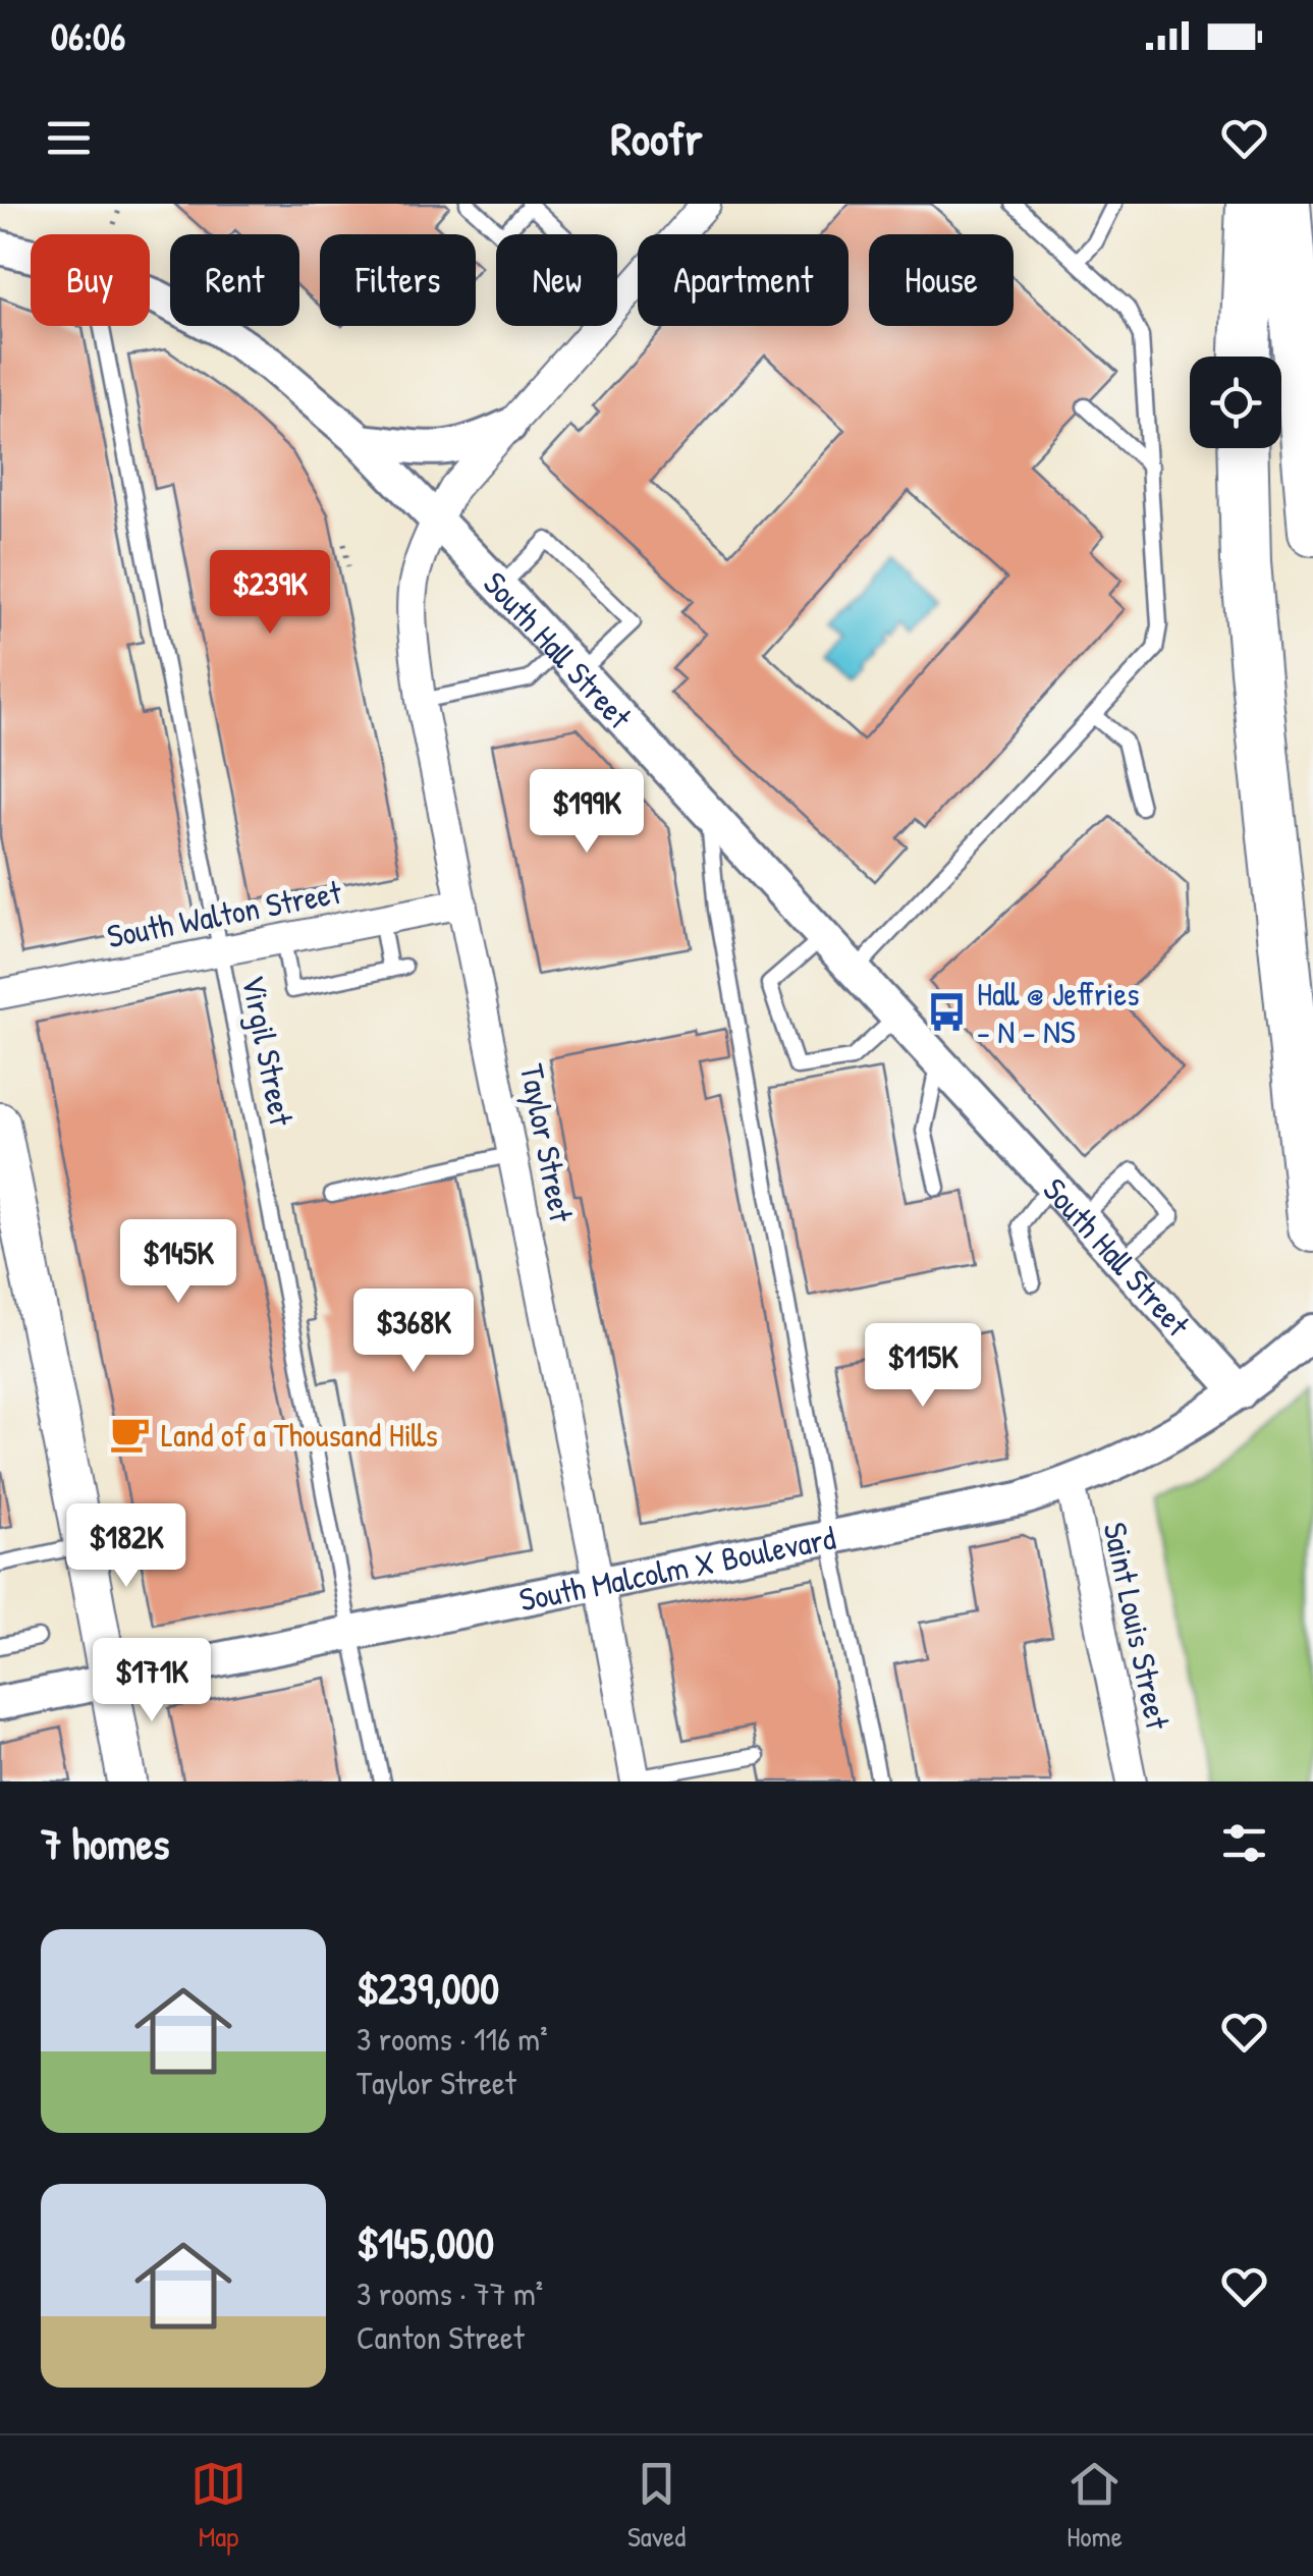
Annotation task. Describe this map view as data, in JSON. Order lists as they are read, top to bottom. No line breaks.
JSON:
{"streets":{"street":["South Hall Street","South Walton Street","Taylor Street","South Malcolm X Boulevard","Saint Louis Street"],"lane":["Virgil Street"]},"crossings":[["South Hall Street","Taylor Street"],["South Hall Street","South Malcolm X Boulevard"],["South Walton Street","Virgil Street"],["South Walton Street","Taylor Street"],["Virgil Street","South Malcolm X Boulevard"],["Taylor Street","South Malcolm X Boulevard"],["South Malcolm X Boulevard","Saint Louis Street"]],"places":{"bus stop":["Hall @ Jeffries - N - NS"],"cafe":["Land of a Thousand Hills"]},"page":{"status":"06:06","header":"Roofr","chip":["Buy","Rent","Filters","New","Apartment","House"],"price":["$239K","$199K","$145K","$368K","$115K","$182K","$171K"],"heading":"7 homes","list":[{"name":"$239,000","note":"3 rooms · 116 m² · Taylor Street"},{"name":"$145,000","note":"3 rooms · 77 m² · Canton Street"}],"tabs":["Map","Saved","Home"]}}
